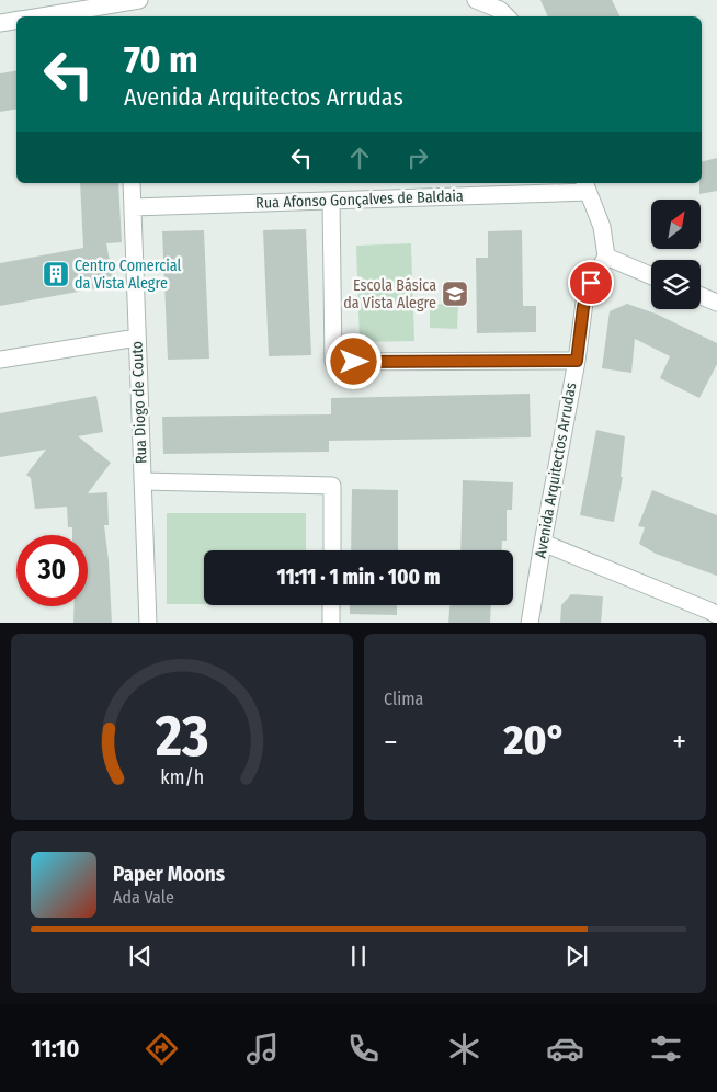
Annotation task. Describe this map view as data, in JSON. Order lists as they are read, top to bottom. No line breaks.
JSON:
{"streets":{"street":["Rua Afonso Gonçalves de Baldaia","Rua Diogo de Couto","Avenida Arquitectos Arrudas"]},"crossings":[["Rua Afonso Gonçalves de Baldaia","Rua Diogo de Couto"]],"places":{"building":["Centro Comercial da Vista Alegre"],"school or university":["Escola Básica da Vista Alegre"]},"north":"top right","page":{"turn":["70 m","Avenida Arquitectos Arrudas"],"limit":"30","trip":"11:11 · 1 min · 100 m","tile":"Clima","heat":["−","20°","+"],"song":["Paper Moons","Ada Vale"],"tabs":"11:10","gauge":["23","km/h"]}}
